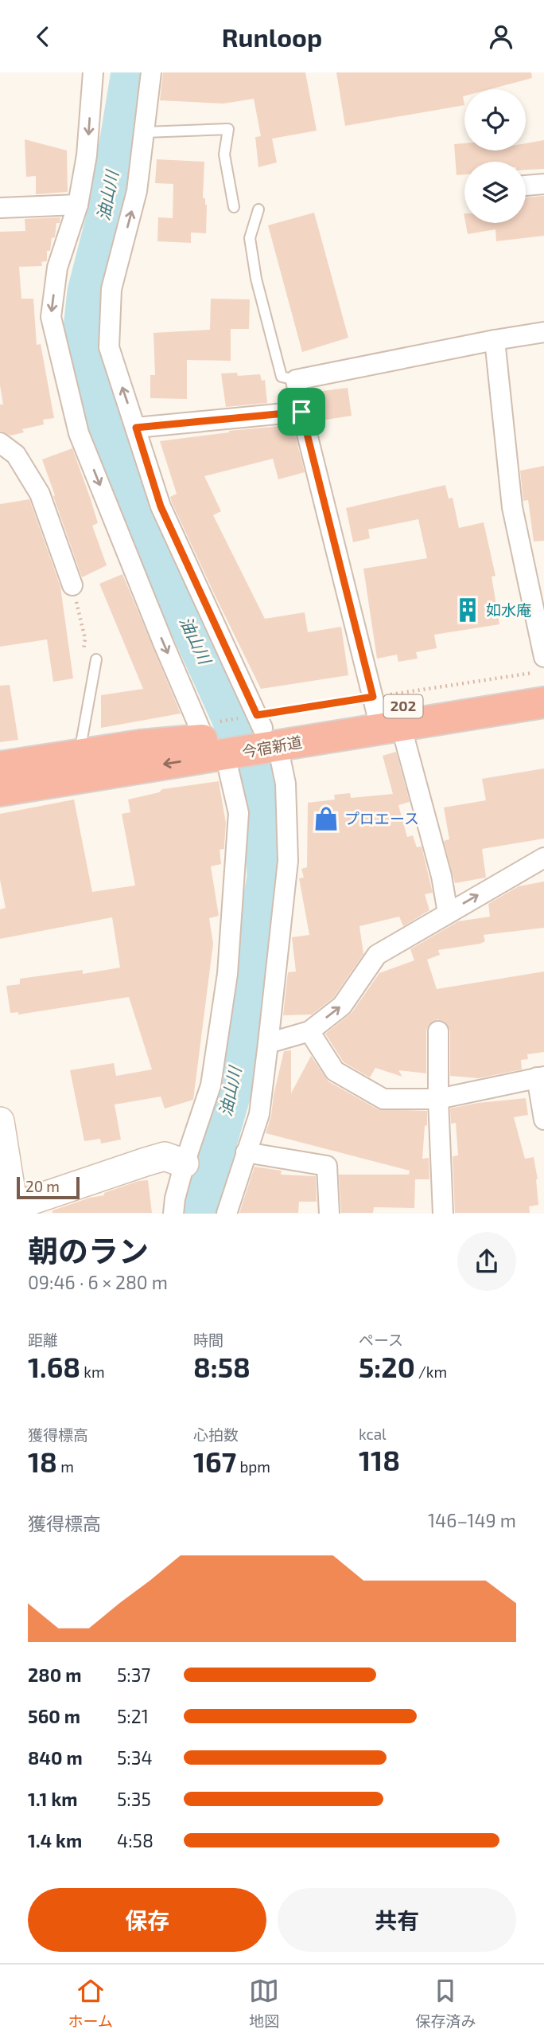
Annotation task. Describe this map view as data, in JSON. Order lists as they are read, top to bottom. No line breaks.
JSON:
{"streets":{"highway":["202","今宿新道"]},"water":["油山川"],"places":{"building":["如水庵"],"shop":["プロエース"]},"scale_bar":"20 m","page":{"header":"Runloop","scale":"20 m","heading":["朝のラン","09:46 · 6 × 280 m"],"stats":[["距離","1.68 km"],["時間","8:58"],["ペース","5:20 /km"],["獲得標高","18 m"],["心拍数","167 bpm"],["kcal","118"]],"chart":["獲得標高","146–149 m"],"list":[{"name":"280 m","note":"5:37"},{"name":"560 m","note":"5:21"},{"name":"840 m","note":"5:34"},{"name":"1.1 km","note":"5:35"},{"name":"1.4 km","note":"4:58"}],"buttons":["保存","共有"],"tabs":["ホーム","地図","保存済み"]}}
